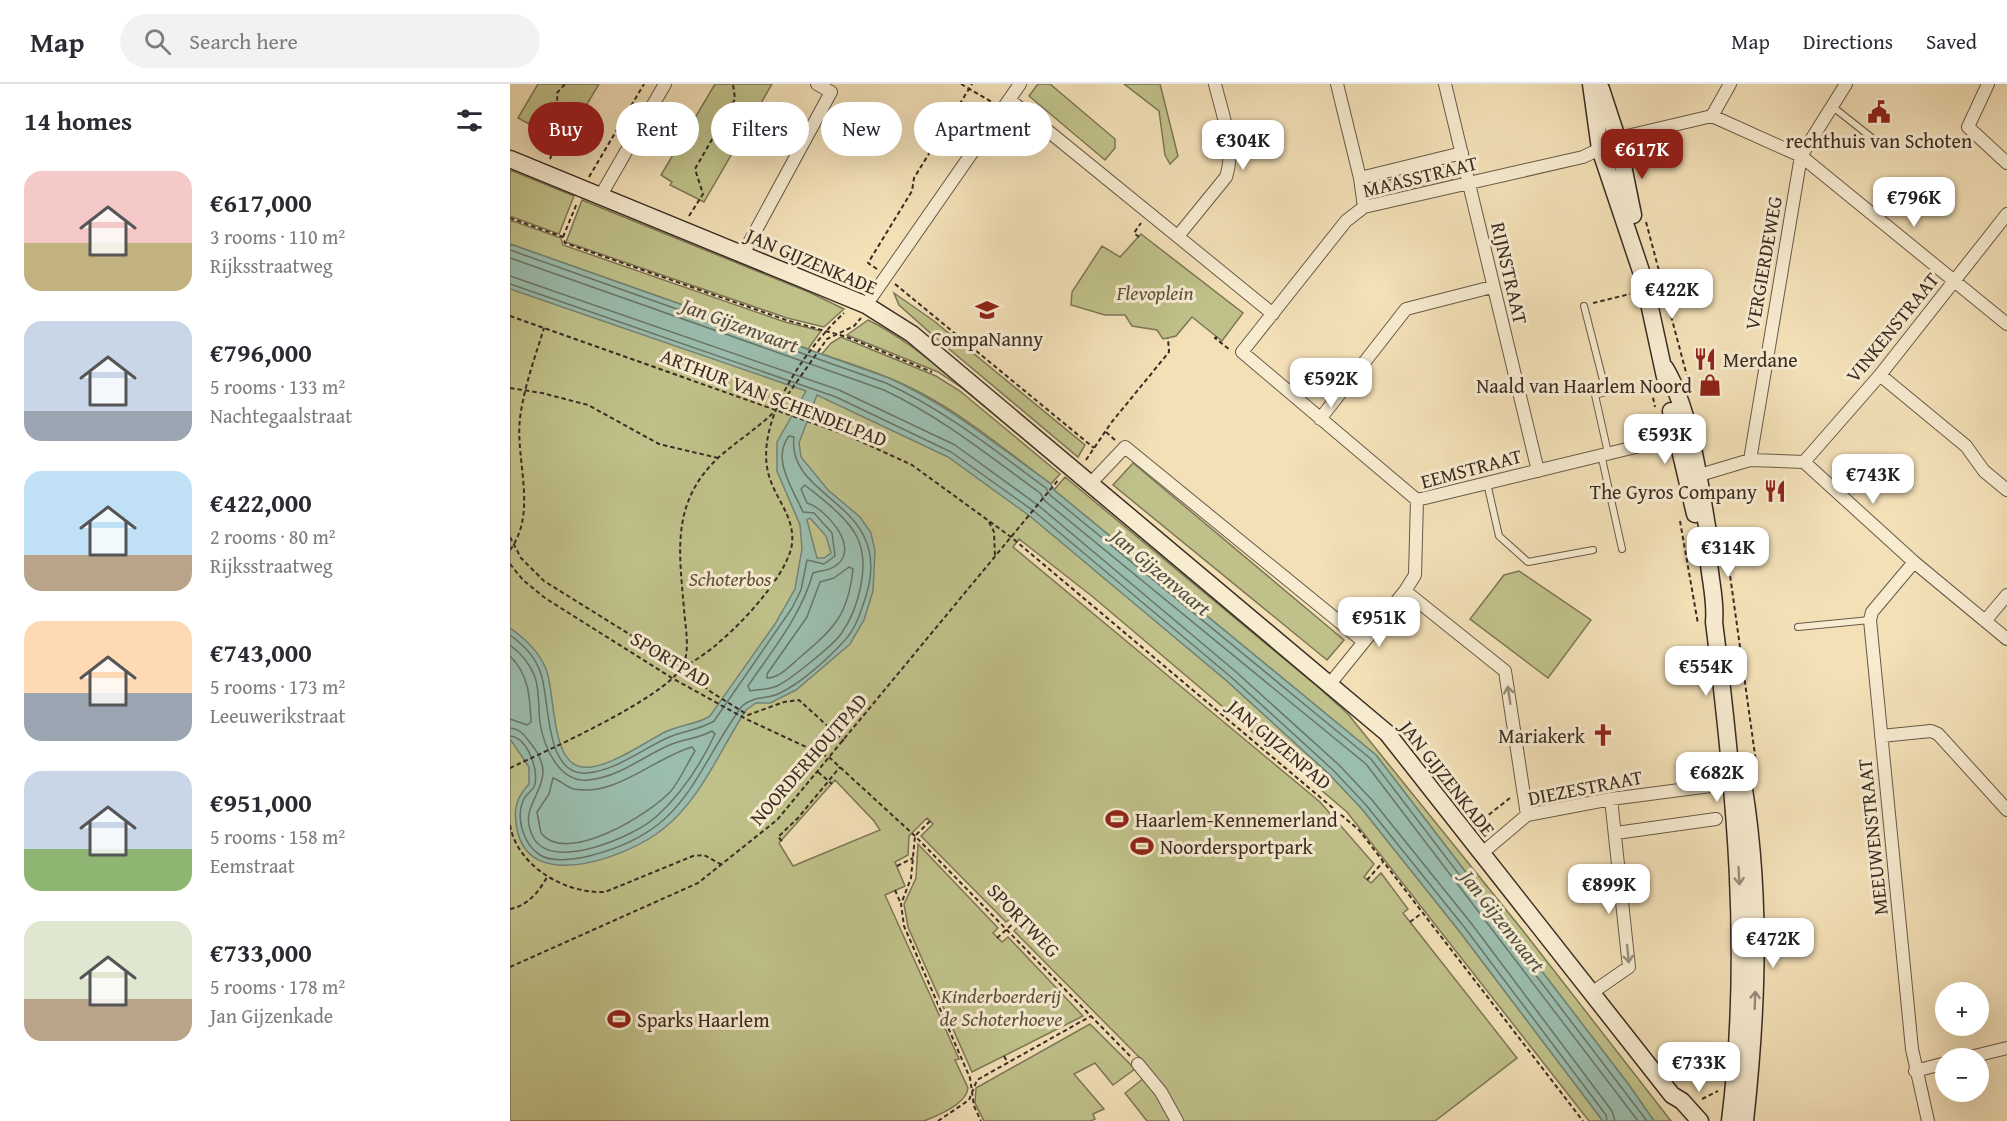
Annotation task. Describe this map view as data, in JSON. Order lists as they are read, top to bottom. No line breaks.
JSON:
{"streets":{"main road":["JAN GIJZENKADE"],"street":["MAASSTRAAT","VERGIERDEWEG","RIJNSTRAAT","VINKENSTRAAT","EEMSTRAAT","DIEZESTRAAT","MEEUWENSTRAAT"],"path":["ARTHUR VAN SCHENDELPAD","SPORTPAD","JAN GIJZENPAD","NOORDERHOUTPAD","SPORTWEG"]},"crossings":[["MAASSTRAAT","RIJNSTRAAT"],["JAN GIJZENKADE","EEMSTRAAT"],["JAN GIJZENKADE","DIEZESTRAAT"],["RIJNSTRAAT","EEMSTRAAT"],["ARTHUR VAN SCHENDELPAD","JAN GIJZENPAD"],["ARTHUR VAN SCHENDELPAD","NOORDERHOUTPAD"],["SPORTPAD","NOORDERHOUTPAD"],["SPORTPAD","SPORTWEG"],["JAN GIJZENPAD","NOORDERHOUTPAD"],["NOORDERHOUTPAD","SPORTWEG"]],"water":["Jan Gijzenvaart"],"parks":["Flevoplein","Schoterbos","Kinderboerderij de Schoterhoeve"],"places":{"public building":["rechthuis van Schoten"],"school or university":["CompaNanny"],"restaurant":["Merdane","The Gyros Company"],"shop":["Naald van Haarlem Noord"],"church":["Mariakerk"],"sports":["Haarlem-Kennemerland","Noordersportpark","Sparks Haarlem"]},"page":{"header":"Map","search":"Search here","nav":["Map","Directions","Saved"],"heading":"14 homes","chip":["Buy","Rent","Filters","New","Apartment"],"price":["€304K","€617K","€796K","€422K","€592K","€593K","€743K","€314K","€951K","€554K","€682K","€899K","€472K","€733K"],"list":[{"name":"€617,000","note":"3 rooms · 110 m² · Rijksstraatweg"},{"name":"€796,000","note":"5 rooms · 133 m² · Nachtegaalstraat"},{"name":"€422,000","note":"2 rooms · 80 m² · Rijksstraatweg"},{"name":"€743,000","note":"5 rooms · 173 m² · Leeuwerikstraat"},{"name":"€951,000","note":"5 rooms · 158 m² · Eemstraat"},{"name":"€733,000","note":"5 rooms · 178 m² · Jan Gijzenkade"}],"map_buttons":["+","−"]}}
